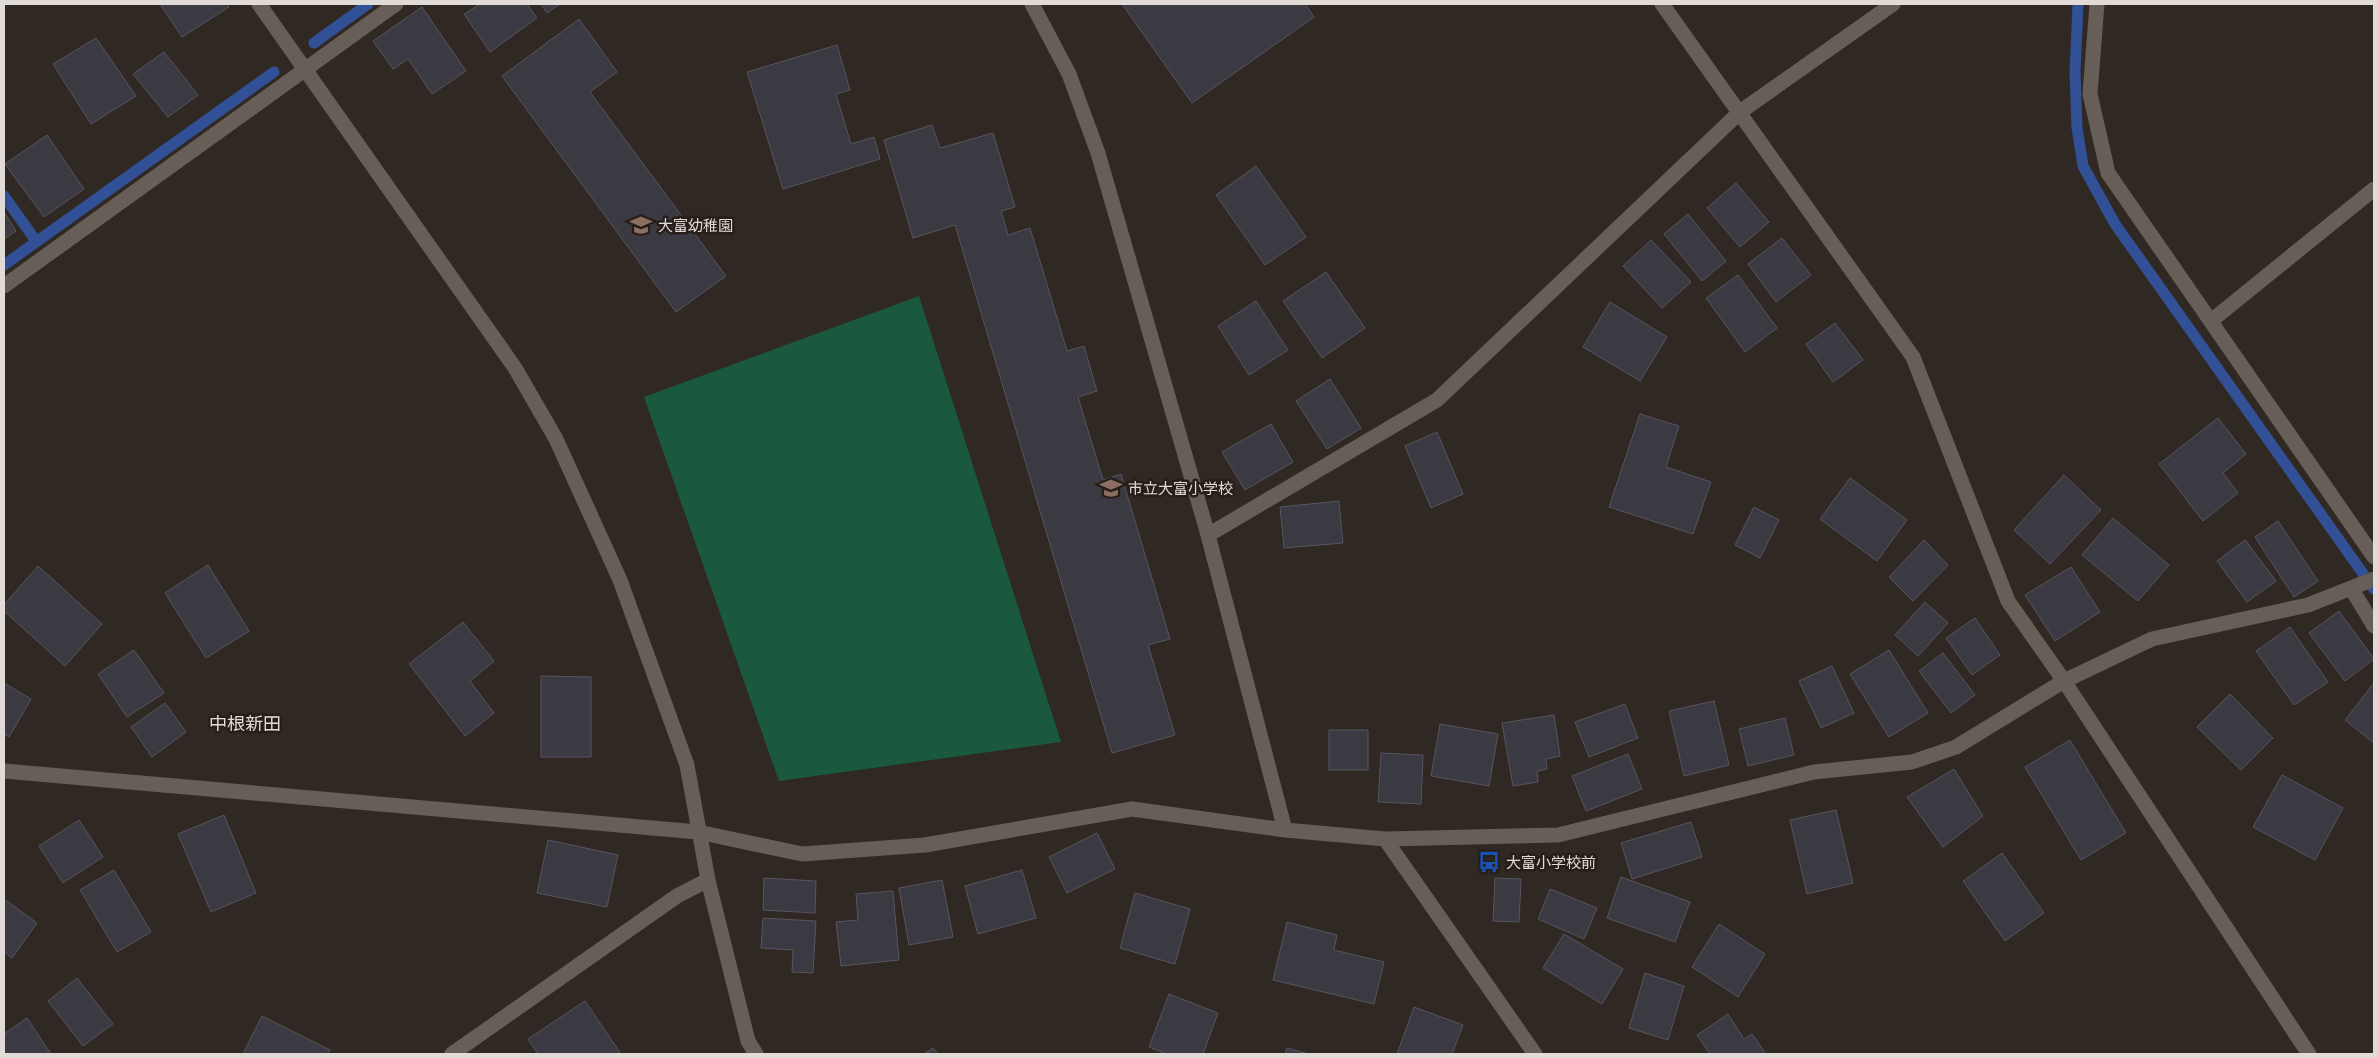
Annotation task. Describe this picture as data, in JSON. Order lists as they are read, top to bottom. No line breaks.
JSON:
{"districts":["中根新田"],"places":{"school or university":["大富幼稚園","市立大富小学校"],"bus stop":["大富小学校前"]}}
